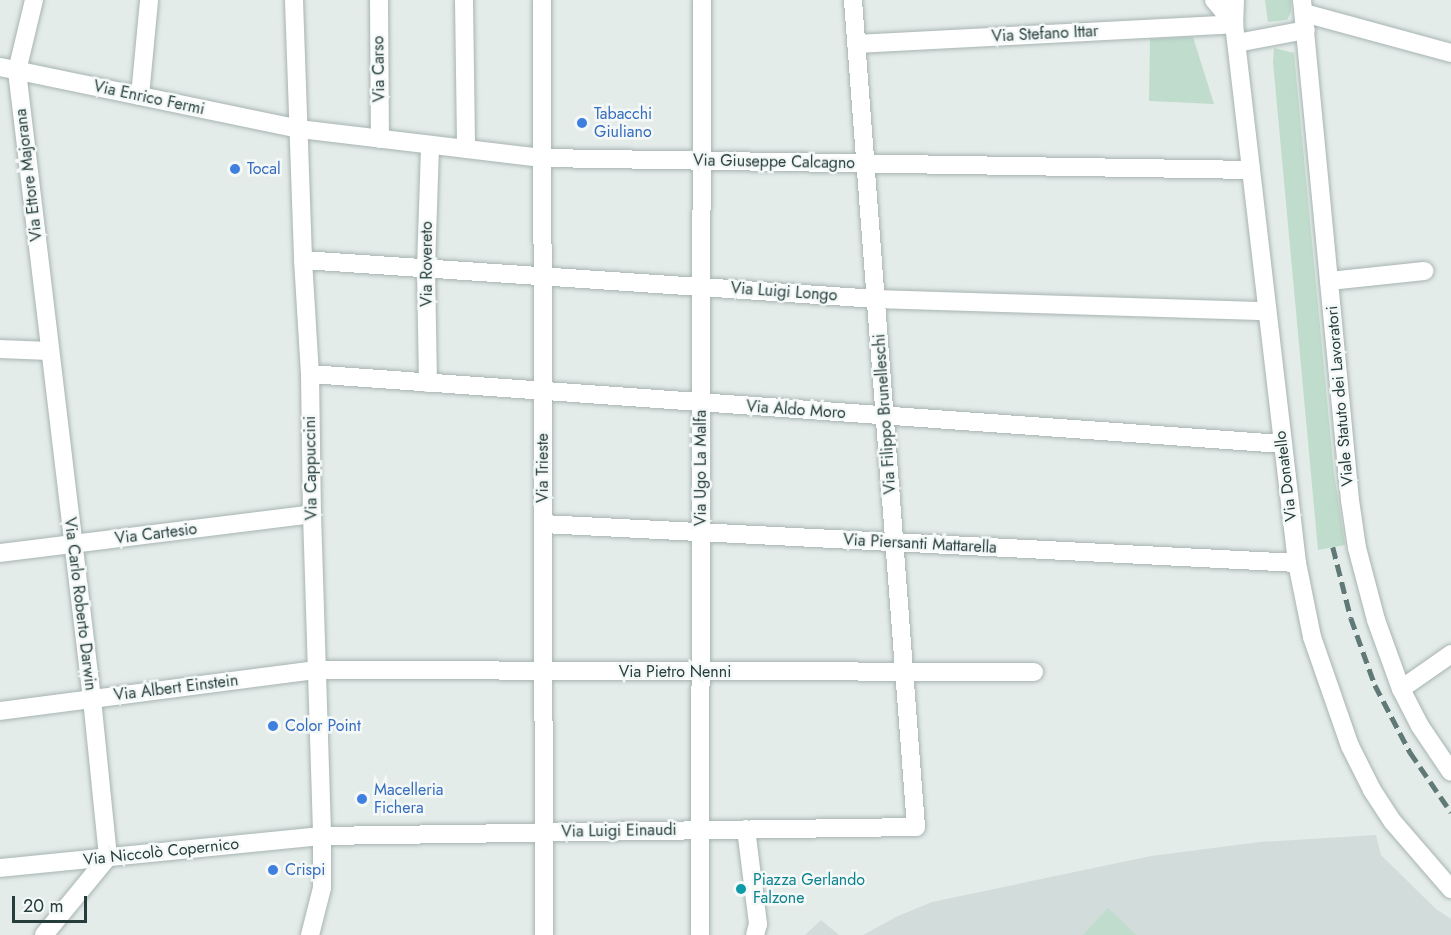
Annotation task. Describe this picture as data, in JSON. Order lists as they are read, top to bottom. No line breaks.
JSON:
{"streets":{"street":["Via Stefano Ittar","Via Carso","Via Enrico Fermi","Via Giuseppe Calcagno","Via Ettore Majorana","Via Rovereto","Via Luigi Longo","Viale Statuto dei Lavoratori","Via Aldo Moro","Via Filippo Brunelleschi","Via Cappuccini","Via Trieste","Via Ugo La Malfa","Via Donatello","Via Cartesio","Via Piersanti Mattarella","Via Carlo Roberto Darwin","Via Pietro Nenni","Via Albert Einstein","Via Luigi Einaudi","Via Niccolò Copernico"]},"crossings":[["Via Stefano Ittar","Via Filippo Brunelleschi"],["Via Stefano Ittar","Via Donatello"],["Via Carso","Via Giuseppe Calcagno"],["Via Enrico Fermi","Via Giuseppe Calcagno"],["Via Enrico Fermi","Via Ettore Majorana"],["Via Enrico Fermi","Via Cappuccini"],["Via Giuseppe Calcagno","Via Rovereto"],["Via Giuseppe Calcagno","Via Filippo Brunelleschi"],["Via Giuseppe Calcagno","Via Cappuccini"],["Via Giuseppe Calcagno","Via Trieste"],["Via Giuseppe Calcagno","Via Ugo La Malfa"],["Via Giuseppe Calcagno","Via Donatello"],["Via Ettore Majorana","Via Carlo Roberto Darwin"],["Via Rovereto","Via Luigi Longo"],["Via Rovereto","Via Aldo Moro"],["Via Luigi Longo","Via Filippo Brunelleschi"],["Via Luigi Longo","Via Cappuccini"],["Via Luigi Longo","Via Trieste"],["Via Luigi Longo","Via Ugo La Malfa"],["Via Luigi Longo","Via Donatello"],["Via Aldo Moro","Via Filippo Brunelleschi"],["Via Aldo Moro","Via Cappuccini"],["Via Aldo Moro","Via Trieste"],["Via Aldo Moro","Via Ugo La Malfa"],["Via Aldo Moro","Via Donatello"],["Via Filippo Brunelleschi","Via Piersanti Mattarella"],["Via Filippo Brunelleschi","Via Pietro Nenni"],["Via Filippo Brunelleschi","Via Luigi Einaudi"],["Via Cappuccini","Via Cartesio"],["Via Cappuccini","Via Pietro Nenni"],["Via Cappuccini","Via Albert Einstein"],["Via Cappuccini","Via Luigi Einaudi"],["Via Cappuccini","Via Niccolò Copernico"],["Via Trieste","Via Piersanti Mattarella"],["Via Trieste","Via Pietro Nenni"],["Via Trieste","Via Luigi Einaudi"],["Via Ugo La Malfa","Via Piersanti Mattarella"],["Via Ugo La Malfa","Via Pietro Nenni"],["Via Ugo La Malfa","Via Luigi Einaudi"],["Via Donatello","Via Piersanti Mattarella"],["Via Cartesio","Via Carlo Roberto Darwin"],["Via Carlo Roberto Darwin","Via Albert Einstein"],["Via Carlo Roberto Darwin","Via Niccolò Copernico"],["Via Pietro Nenni","Via Albert Einstein"],["Via Luigi Einaudi","Via Niccolò Copernico"]],"places":["Tabacchi Giuliano","Tocal","Color Point","Macelleria Fichera","Crispi","Piazza Gerlando Falzone"],"scale_bar":"20 m"}
